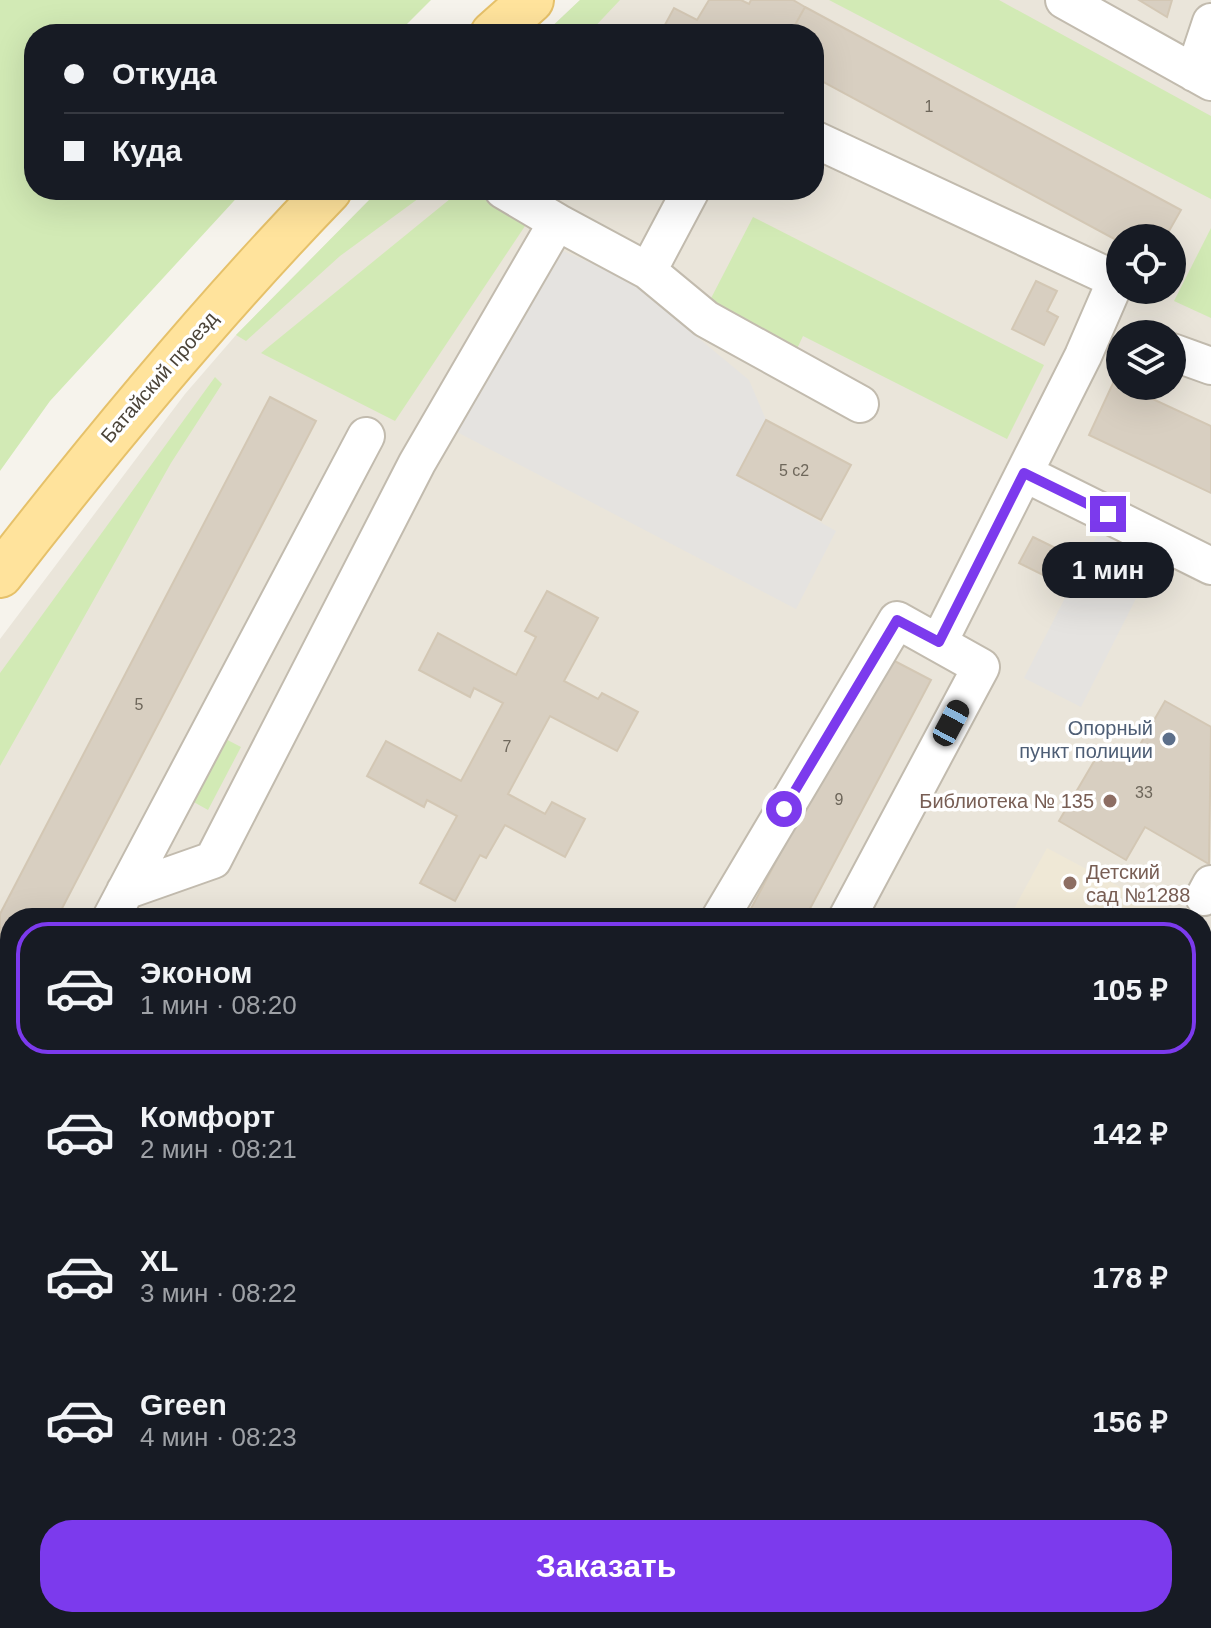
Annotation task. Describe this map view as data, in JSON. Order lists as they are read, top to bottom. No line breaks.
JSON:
{"streets":{"main road":["Батайский проезд"]},"places":["Опорный пункт полиции","Библиотека № 135","Детский сад №1288"],"house_numbers":["1","5 с2","5","7","33","9"],"page":{"banner":["Откуда","Куда"],"bubble":"1 мин","list":[{"name":"Эконом","note":"1 мин · 08:20","value":"105 ₽"},{"name":"Комфорт","note":"2 мин · 08:21","value":"142 ₽"},{"name":"XL","note":"3 мин · 08:22","value":"178 ₽"},{"name":"Green","note":"4 мин · 08:23","value":"156 ₽"}],"buttons":"Заказать"}}
